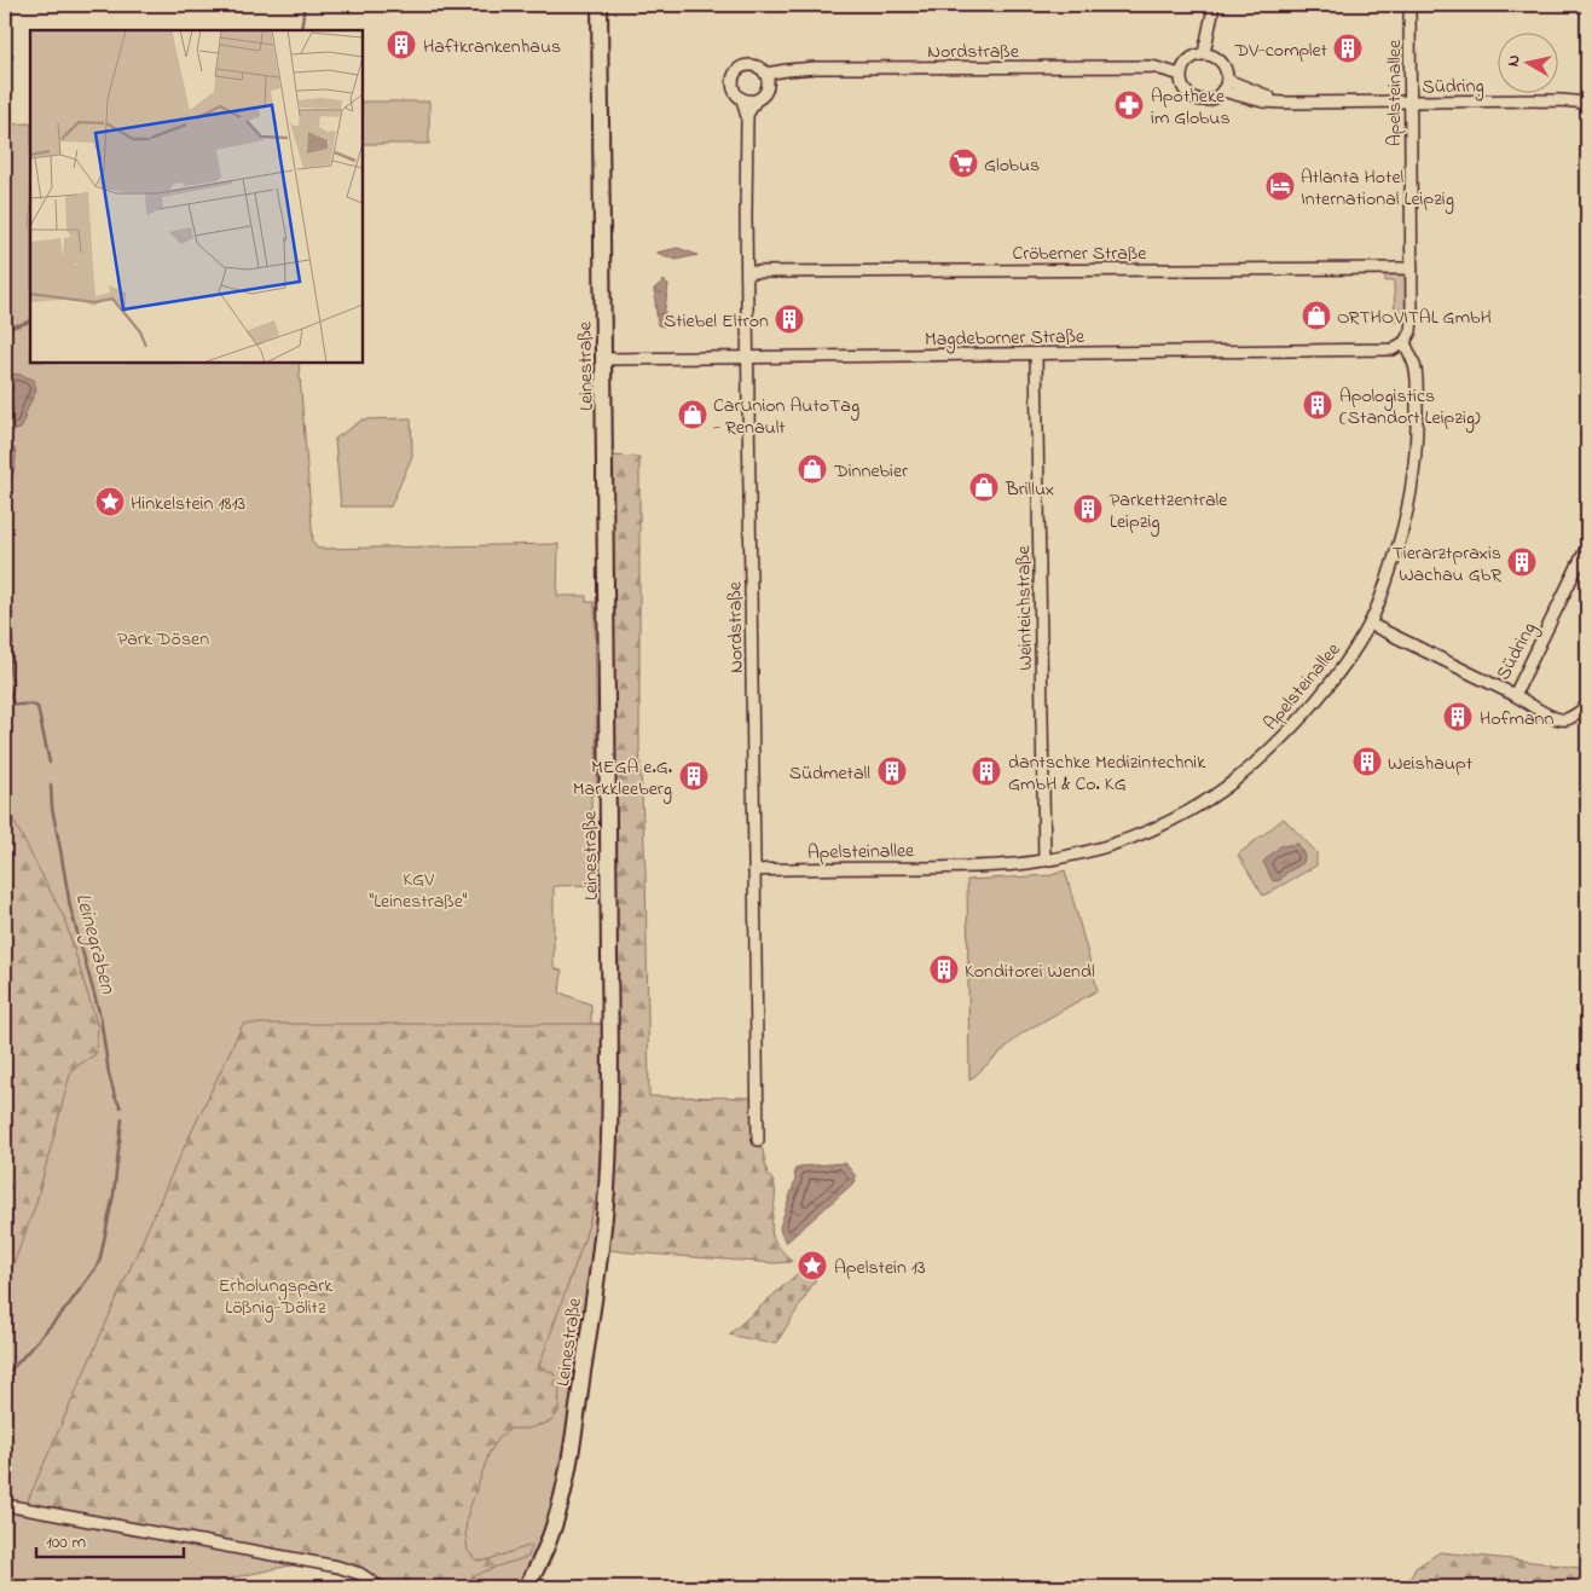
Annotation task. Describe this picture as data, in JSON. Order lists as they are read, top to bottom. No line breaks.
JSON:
{"streets":{"main road":["Leinestraße"],"street":["Nordstraße","Südring","Apelsteinallee","Cröberner Straße","Magdeborner Straße","Weinteichstraße"]},"crossings":[["Nordstraße","Südring"],["Nordstraße","Apelsteinallee"],["Nordstraße","Cröberner Straße"],["Nordstraße","Magdeborner Straße"],["Südring","Apelsteinallee"],["Apelsteinallee","Cröberner Straße"],["Apelsteinallee","Magdeborner Straße"],["Apelsteinallee","Weinteichstraße"],["Magdeborner Straße","Leinestraße"],["Magdeborner Straße","Weinteichstraße"]],"water":["Leinegraben"],"parks":["Park Dösen","KGV \"Leinestraße\"","Erholungspark Lößnig-Dölitz"],"places":{"building":["Haftkrankenhaus","DV-complet","Stiebel Eltron","Apologistics (Standort Leipzig)","Parkettzentrale Leipzig","Tierarztpraxis Wachau GbR","Hofmann","Weishaupt","Südmetall","dantschke Medizintechnik GmbH & Co. KG","MEGA e.G. Markkleeberg","Konditorei Wendl"],"pharmacy":["Apotheke im Globus"],"supermarket":["Globus"],"hotel":["Atlanta Hotel International Leipzig"],"shop":["ORTHOVITAL GmbH","CarUnion AutoTag - Renault","Dinnebier","Brillux"],"place":["Hinkelstein 1813","Apelstein 13"]},"scale_bar":"100 m","north":"left"}
